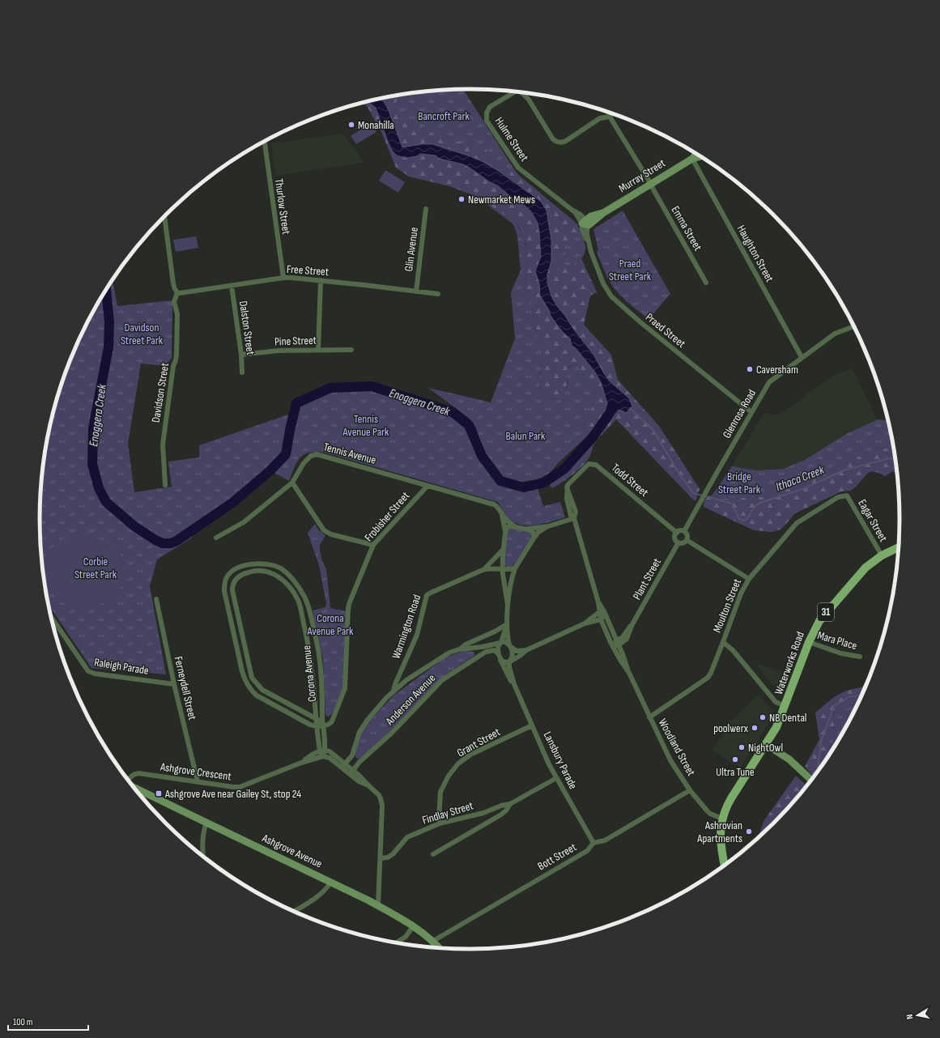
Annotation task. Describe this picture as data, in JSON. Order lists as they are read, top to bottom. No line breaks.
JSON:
{"streets":{"main road":["Murray Street","31","Waterworks Road","Ashgrove Avenue"],"street":["Hulme Street","Thurlow Street","Emma Street","Glin Avenue","Haughton Street","Free Street","Dalston Street","Praed Street","Pine Street","Davidson Street","Glenrosa Road","Tennis Avenue","Todd Street","Frobisher Street","Eagar Street","Plant Street","Moulton Street","Warmington Road","Mara Place","Raleigh Parade","Corona Avenue","Ferneydell Street","Anderson Avenue","Grant Street","Woodland Street","Lansbury Parade","Ashgrove Crescent","Findlay Street","Bott Street"]},"crossings":[["Hulme Street","Murray Street"],["Hulme Street","Praed Street"],["Murray Street","Emma Street"],["Murray Street","Haughton Street"],["Murray Street","Praed Street"],["Thurlow Street","Free Street"],["Glin Avenue","Free Street"],["Haughton Street","Glenrosa Road"],["Free Street","Dalston Street"],["Free Street","Davidson Street"],["Dalston Street","Pine Street"],["Praed Street","Glenrosa Road"],["Glenrosa Road","Todd Street"],["Glenrosa Road","Plant Street"],["Tennis Avenue","Frobisher Street"],["Todd Street","Plant Street"],["Todd Street","Woodland Street"],["Frobisher Street","Corona Avenue"],["Eagar Street","Moulton Street"],["Eagar Street","Waterworks Road"],["Plant Street","Woodland Street"],["Moulton Street","Woodland Street"],["Warmington Road","Anderson Avenue"],["Mara Place","Waterworks Road"],["Waterworks Road","Woodland Street"],["Raleigh Parade","Ferneydell Street"],["Corona Avenue","Ashgrove Crescent"],["Ferneydell Street","Ashgrove Crescent"],["Anderson Avenue","Lansbury Parade"],["Grant Street","Lansbury Parade"],["Grant Street","Findlay Street"],["Woodland Street","Bott Street"],["Lansbury Parade","Findlay Street"],["Lansbury Parade","Bott Street"],["Ashgrove Avenue","Bott Street"]],"water":["Enoggera Creek","Ithaca Creek"],"parks":["Bancroft Park","Praed Street Park","Davidson Street Park","Tennis Avenue Park","Balun Park","Bridge Street Park","Corbie Street Park","Corona Avenue Park"],"places":{"other":["Monahilla","Newmarket Mews","Caversham","NB Dental","poolwerx","NightOwl","Ultra Tune","Ashrovian Apartments"],"transit":["Ashgrove Ave near Gailey St, stop 24"]},"scale_bar":"100 m","north":"left"}
